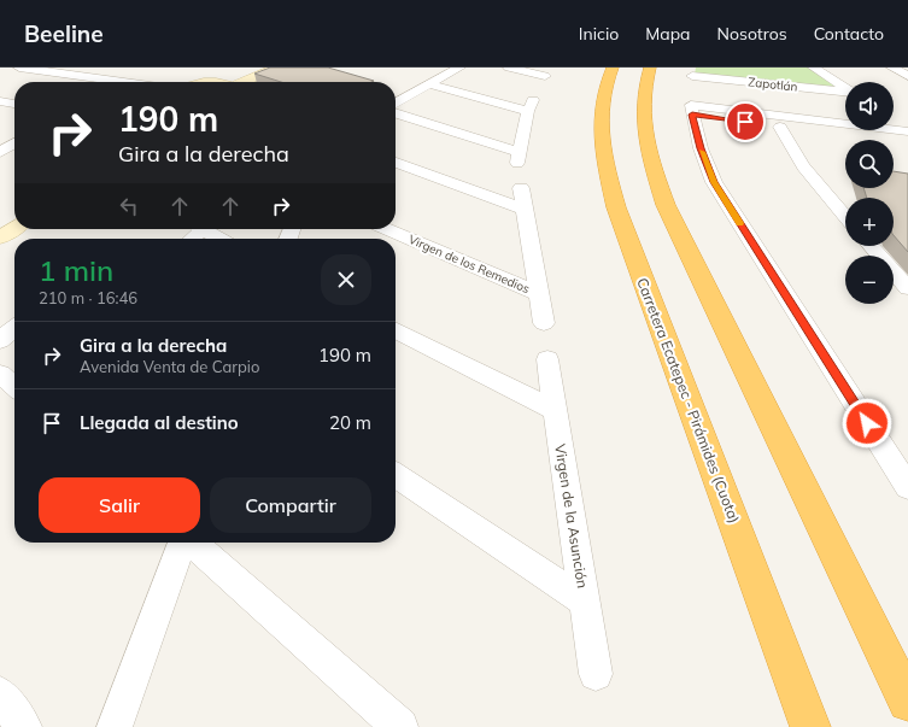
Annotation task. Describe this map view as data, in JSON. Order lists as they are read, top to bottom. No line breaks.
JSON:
{"streets":{"highway":["Carretera Ecatepec - Pirámides (Cuota)"],"street":["Zapotlán","Virgen de los Remedios","Virgen de la Asunción"]},"page":{"header":"Beeline","nav":["Inicio","Mapa","Nosotros","Contacto"],"map_buttons":["+","−"],"turn":["190 m","Gira a la derecha"],"heading":["1 min","210 m · 16:46"],"list":[{"name":"Gira a la derecha","note":"Avenida Venta de Carpio","value":"190 m"},{"name":"Llegada al destino","value":"20 m"}],"buttons":["Salir","Compartir"]}}
